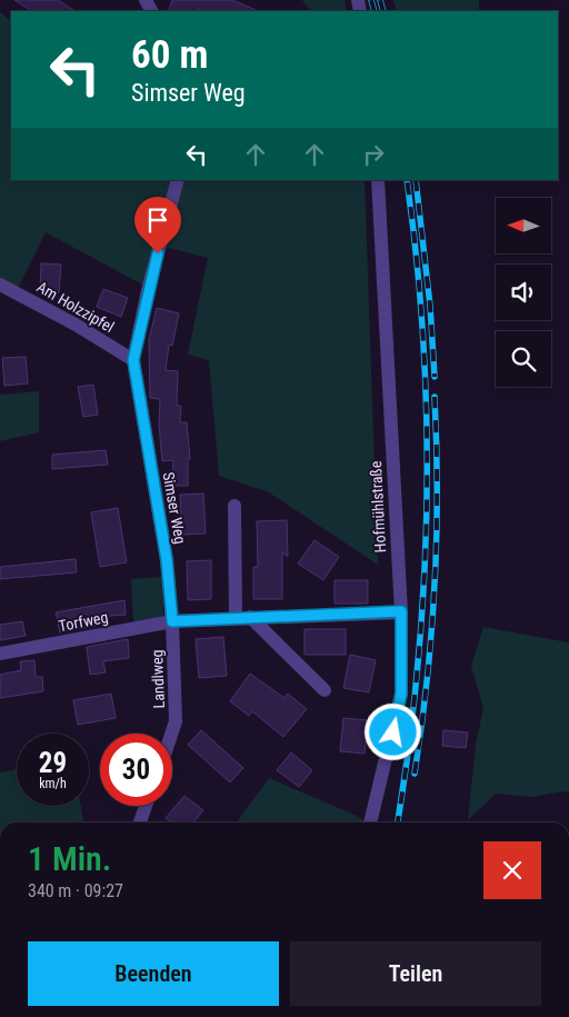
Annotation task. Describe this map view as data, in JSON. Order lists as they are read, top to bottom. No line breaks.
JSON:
{"streets":{"street":["Am Holzzipfel","Hofmühlstraße","Simser Weg","Torfweg","Landlweg"]},"crossings":[["Am Holzzipfel","Simser Weg"],["Simser Weg","Torfweg"],["Simser Weg","Landlweg"],["Torfweg","Landlweg"]],"north":"left","page":{"turn":["60 m","Simser Weg"],"speed":"29 km/h","limit":"30","heading":["1 Min.","340 m · 09:27"],"buttons":["Beenden","Teilen"]}}
